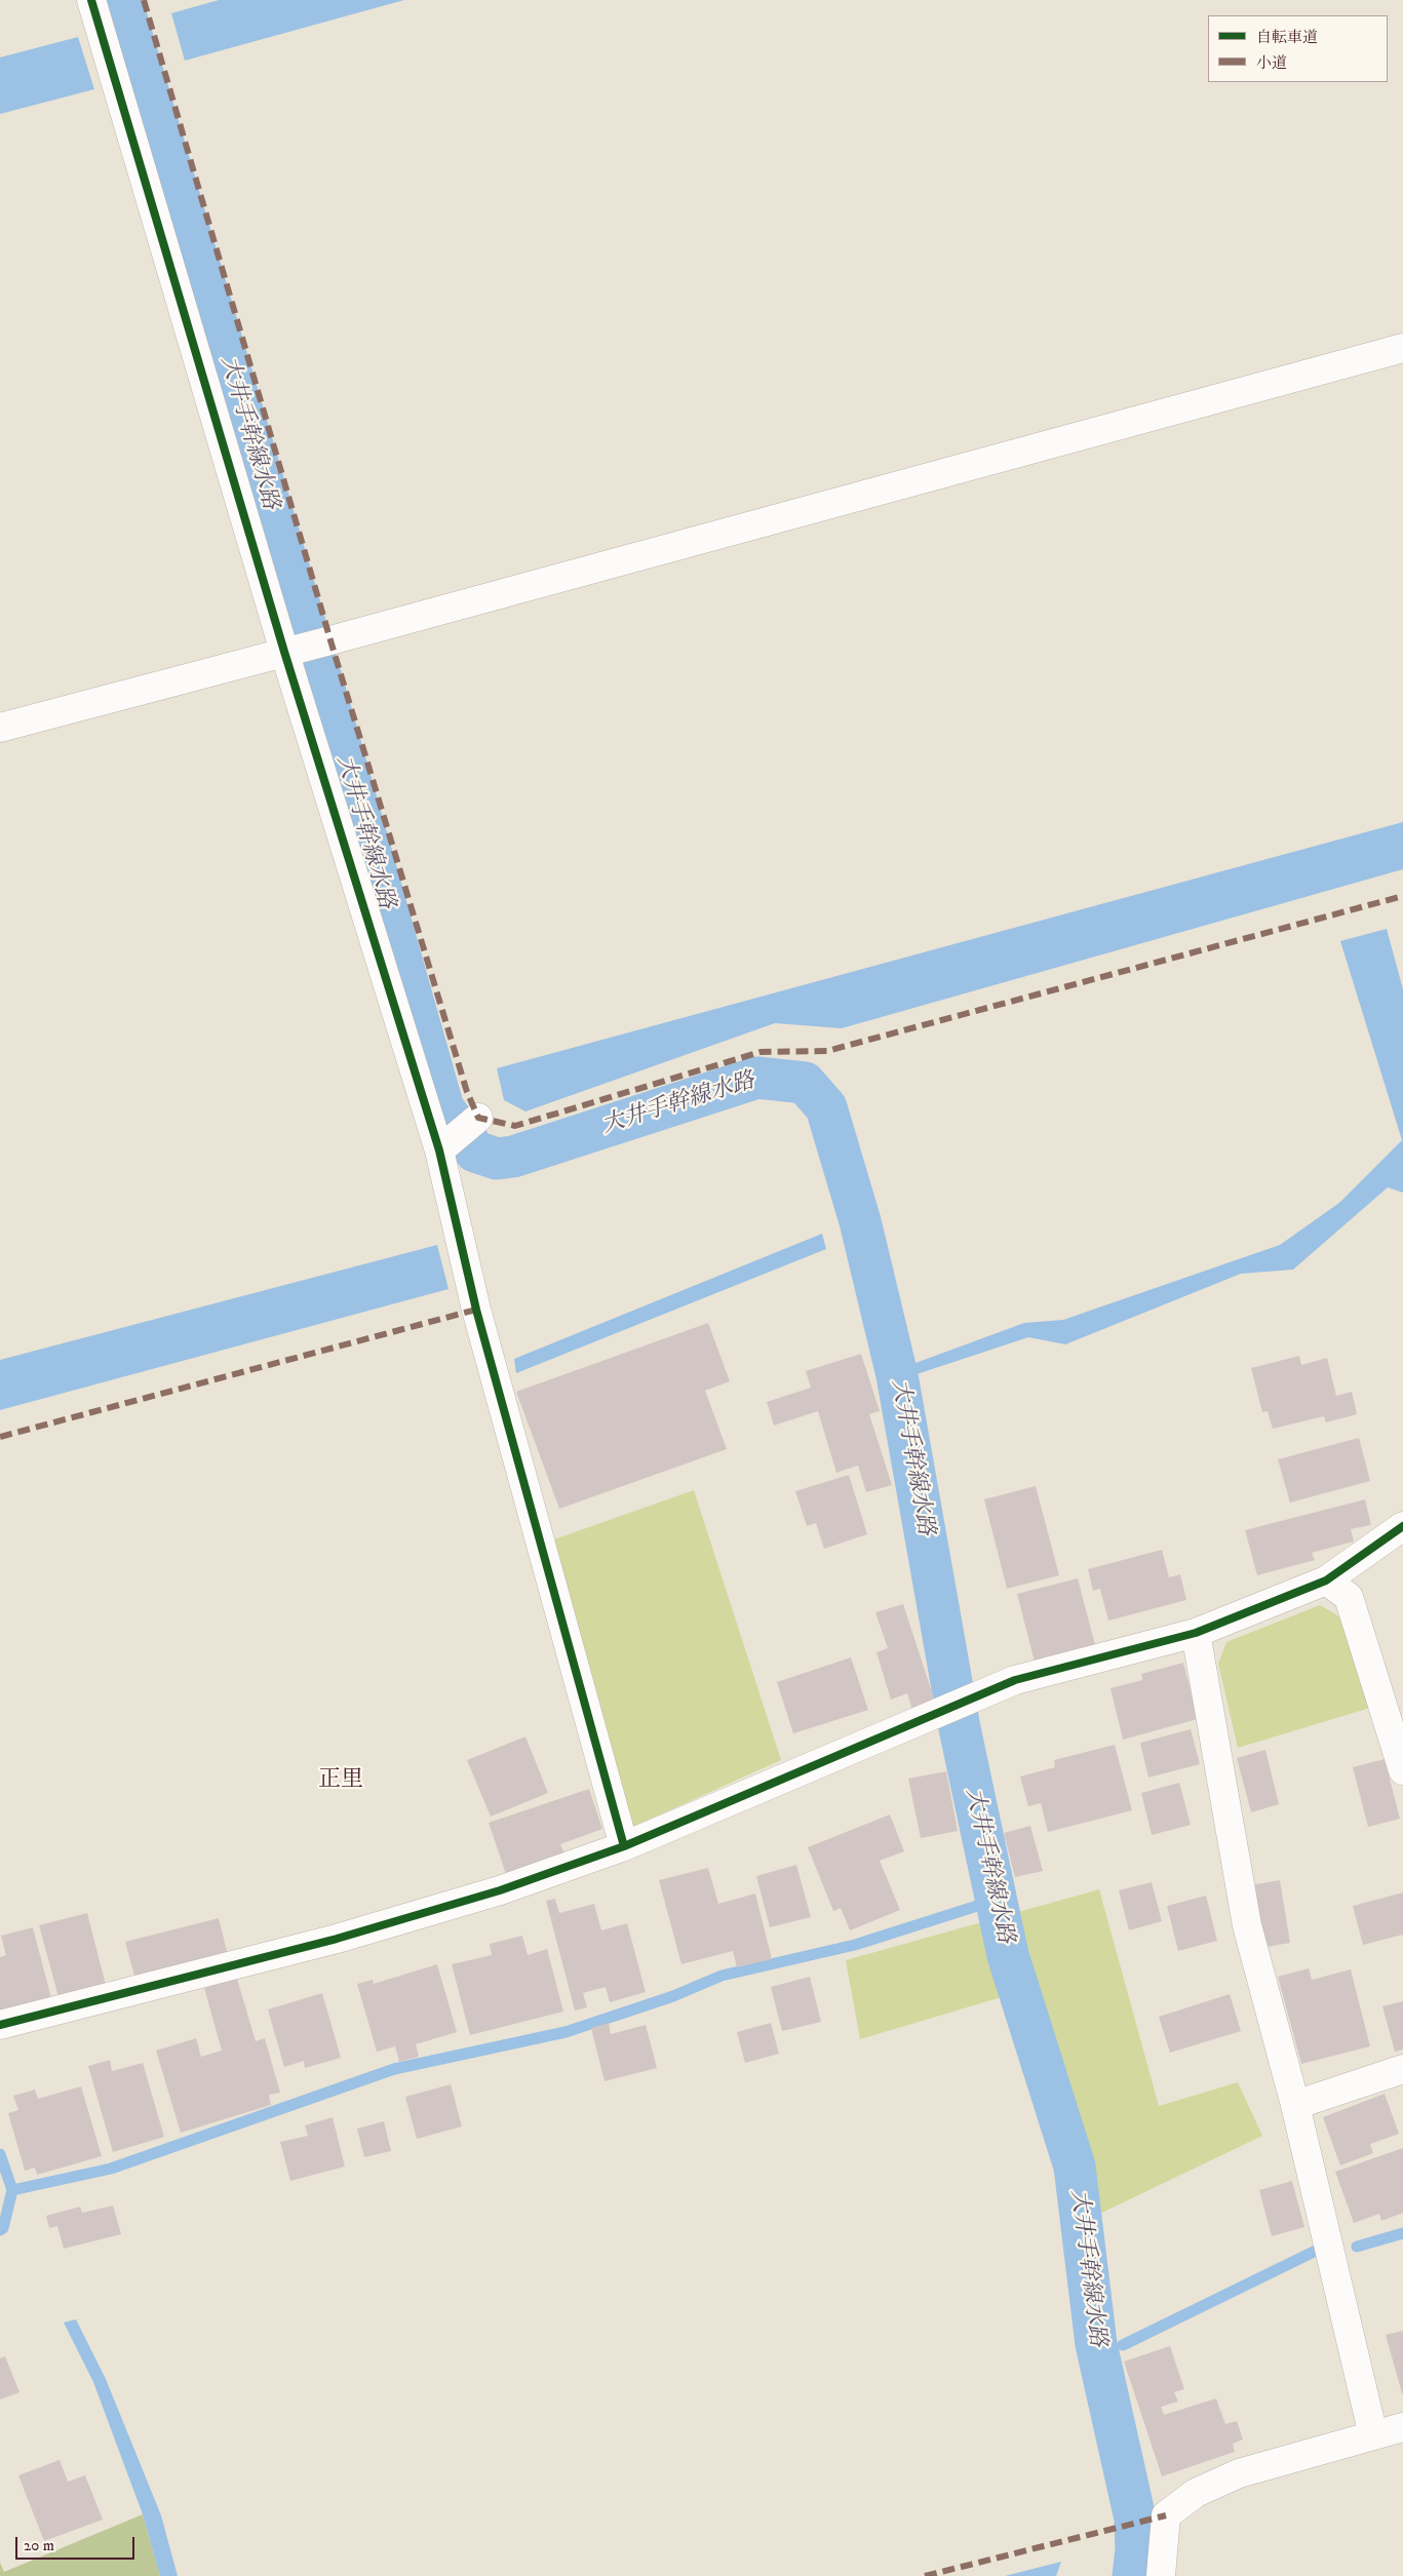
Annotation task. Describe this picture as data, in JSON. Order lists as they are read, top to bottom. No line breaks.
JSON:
{"districts":["正里"],"water":["大井手幹線水路"],"legend":["自転車道","小道"],"scale_bar":"20 m"}
